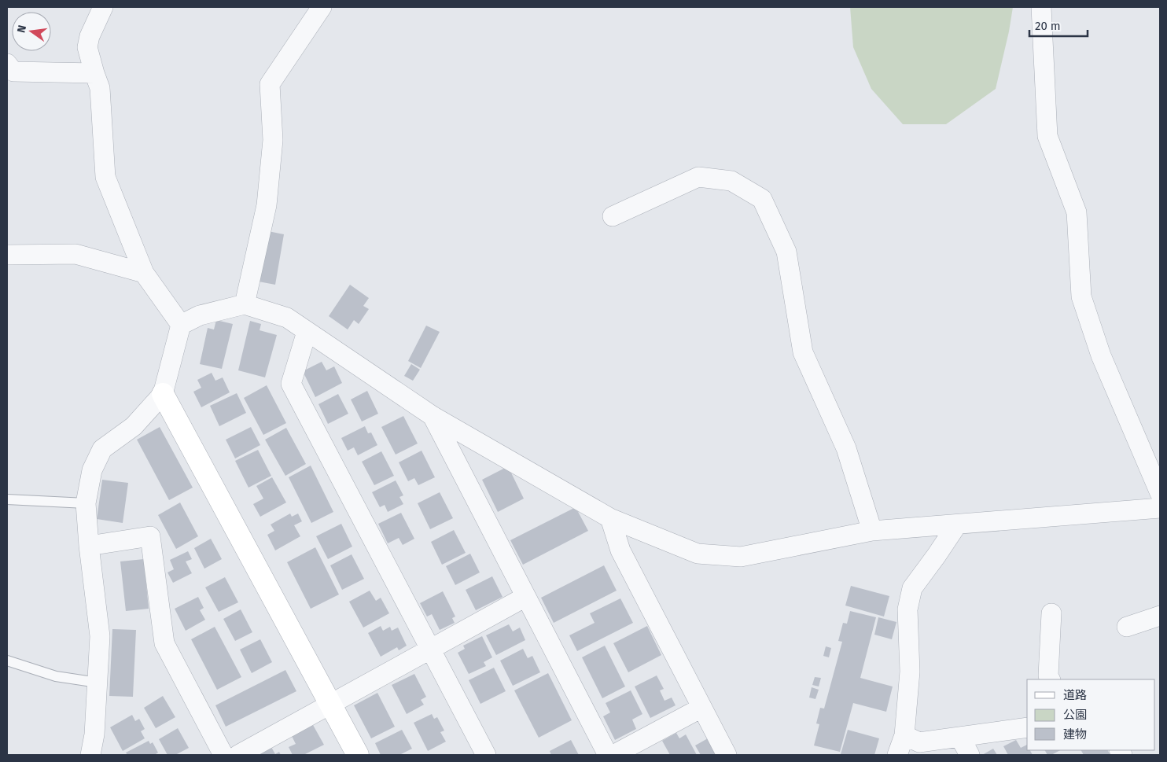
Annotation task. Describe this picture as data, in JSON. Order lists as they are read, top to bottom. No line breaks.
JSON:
{"legend":["道路","公園","建物"],"scale_bar":"20 m","north":"left"}
